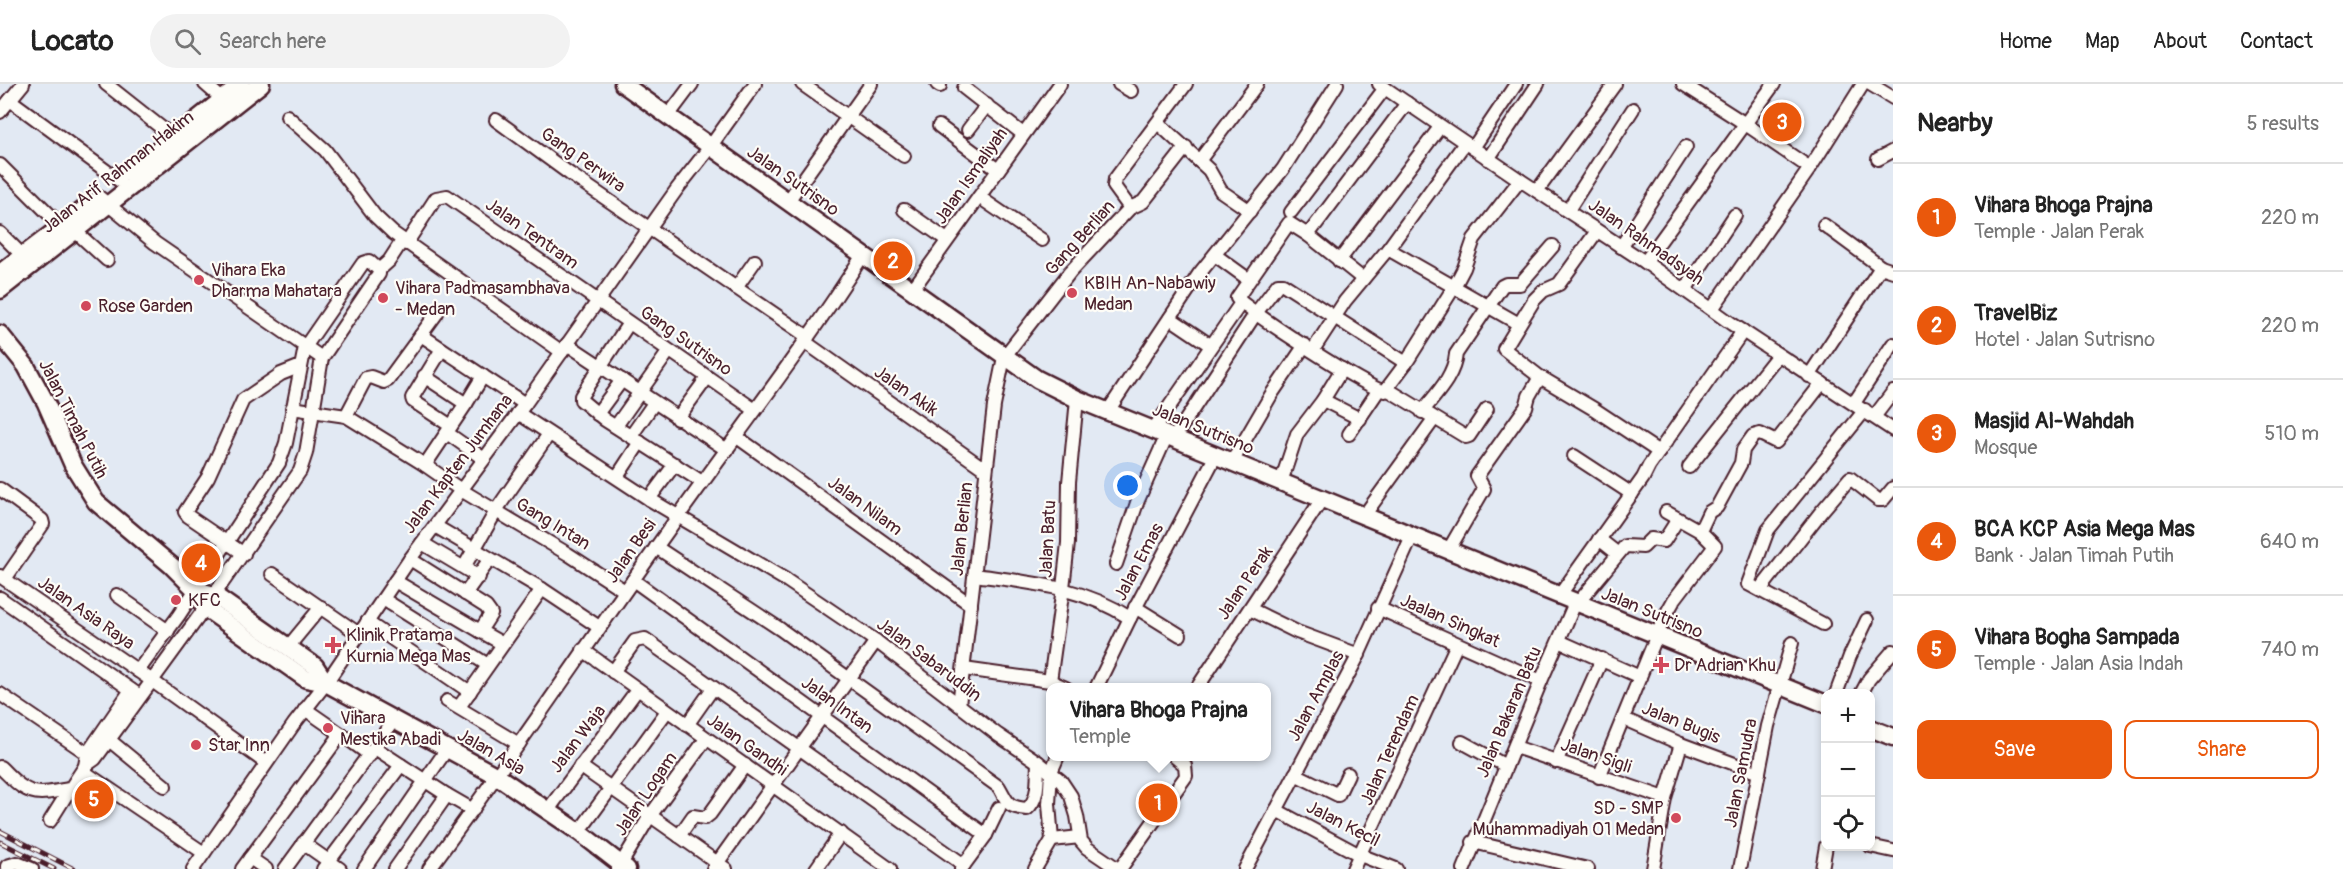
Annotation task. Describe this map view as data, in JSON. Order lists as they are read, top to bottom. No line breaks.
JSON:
{"streets":{"main road":["Jalan Arif Rahman Hakim","Jalan Sutrisno","Jalan Timah Putih","Jalan Asia"],"street":["Gang Perwira","Jalan Ismaliyah","Jalan Tentram","Gang Berlian","Jalan Rahmadsyah","Gang Sutrisno","Jalan Akik","Jalan Kapten Jumhana","Jalan Nilam","Gang Intan","Jalan Berlian","Jalan Batu","Jalan Besi","Jalan Emas","Jalan Perak","Jalan Asia Raya","Jaalan Singkat","Jalan Sabaruddin","Jalan Amplas","Jalan Intan","Jalan Bakaran Batu","Jalan Bugis","Jalan Waja","Jalan Gandhi","Jalan Terendam","Jalan Sigli","Jalan Samudra","Jalan Logam","Jalan Kecil"]},"crossings":[["Gang Perwira","Jalan Akik"],["Gang Perwira","Jalan Kapten Jumhana"],["Jalan Ismaliyah","Jalan Sutrisno"],["Jalan Sutrisno","Gang Berlian"],["Jalan Sutrisno","Jalan Kapten Jumhana"],["Jalan Sutrisno","Jalan Berlian"],["Jalan Sutrisno","Jalan Batu"],["Jalan Sutrisno","Jalan Besi"],["Jalan Sutrisno","Jalan Emas"],["Jalan Sutrisno","Jalan Perak"],["Jalan Sutrisno","Jalan Amplas"],["Jalan Sutrisno","Jalan Bakaran Batu"],["Jalan Sutrisno","Jalan Samudra"],["Jalan Tentram","Gang Sutrisno"],["Jalan Tentram","Jalan Kapten Jumhana"],["Gang Berlian","Jalan Berlian"],["Jalan Rahmadsyah","Jalan Emas"],["Gang Sutrisno","Jalan Kapten Jumhana"],["Gang Sutrisno","Jalan Besi"],["Jalan Akik","Jalan Kapten Jumhana"],["Jalan Akik","Jalan Berlian"],["Jalan Akik","Jalan Besi"],["Jalan Timah Putih","Jalan Asia"],["Jalan Kapten Jumhana","Gang Intan"],["Jalan Kapten Jumhana","Jalan Asia Raya"],["Jalan Kapten Jumhana","Jalan Sabaruddin"],["Jalan Kapten Jumhana","Jalan Asia"],["Jalan Nilam","Jalan Berlian"],["Jalan Nilam","Jalan Besi"],["Gang Intan","Jalan Besi"],["Jalan Berlian","Jalan Sabaruddin"],["Jalan Besi","Jalan Sabaruddin"],["Jalan Besi","Jalan Intan"],["Jalan Besi","Jalan Gandhi"],["Jalan Besi","Jalan Asia"],["Jaalan Singkat","Jalan Amplas"],["Jaalan Singkat","Jalan Bakaran Batu"],["Jaalan Singkat","Jalan Terendam"],["Jalan Amplas","Jalan Kecil"],["Jalan Bakaran Batu","Jalan Sigli"],["Jalan Bugis","Jalan Samudra"],["Jalan Waja","Jalan Gandhi"],["Jalan Waja","Jalan Asia"],["Jalan Gandhi","Jalan Logam"],["Jalan Terendam","Jalan Kecil"],["Jalan Asia","Jalan Logam"]],"places":{"other":["Vihara Eka Dharma Mahatara","KBIH An-Nabawiy Medan","Vihara Padmasambhava - Medan","Rose Garden","KFC","Vihara Mestika Abadi","Star Inn","SD - SMP Muhammadiyah 01 Medan"],"health":["Klinik Pratama Kurnia Mega Mas","Dr Adrian Khu"]},"page":{"header":"Locato","search":"Search here","nav":["Home","Map","About","Contact"],"heading":["Nearby","5 results"],"pins":["3","2","4","5","1"],"list":[{"mark":"1","name":"Vihara Bhoga Prajna","note":"Temple · Jalan Perak","value":"220 m"},{"mark":"2","name":"TravelBiz","note":"Hotel · Jalan Sutrisno","value":"220 m"},{"mark":"3","name":"Masjid Al-Wahdah","note":"Mosque","value":"510 m"},{"mark":"4","name":"BCA KCP Asia Mega Mas","note":"Bank · Jalan Timah Putih","value":"640 m"},{"mark":"5","name":"Vihara Bogha Sampada","note":"Temple · Jalan Asia Indah","value":"740 m"}],"popup":["Vihara Bhoga Prajna","Temple"],"map_buttons":["+","−"],"buttons":["Save","Share"]}}
